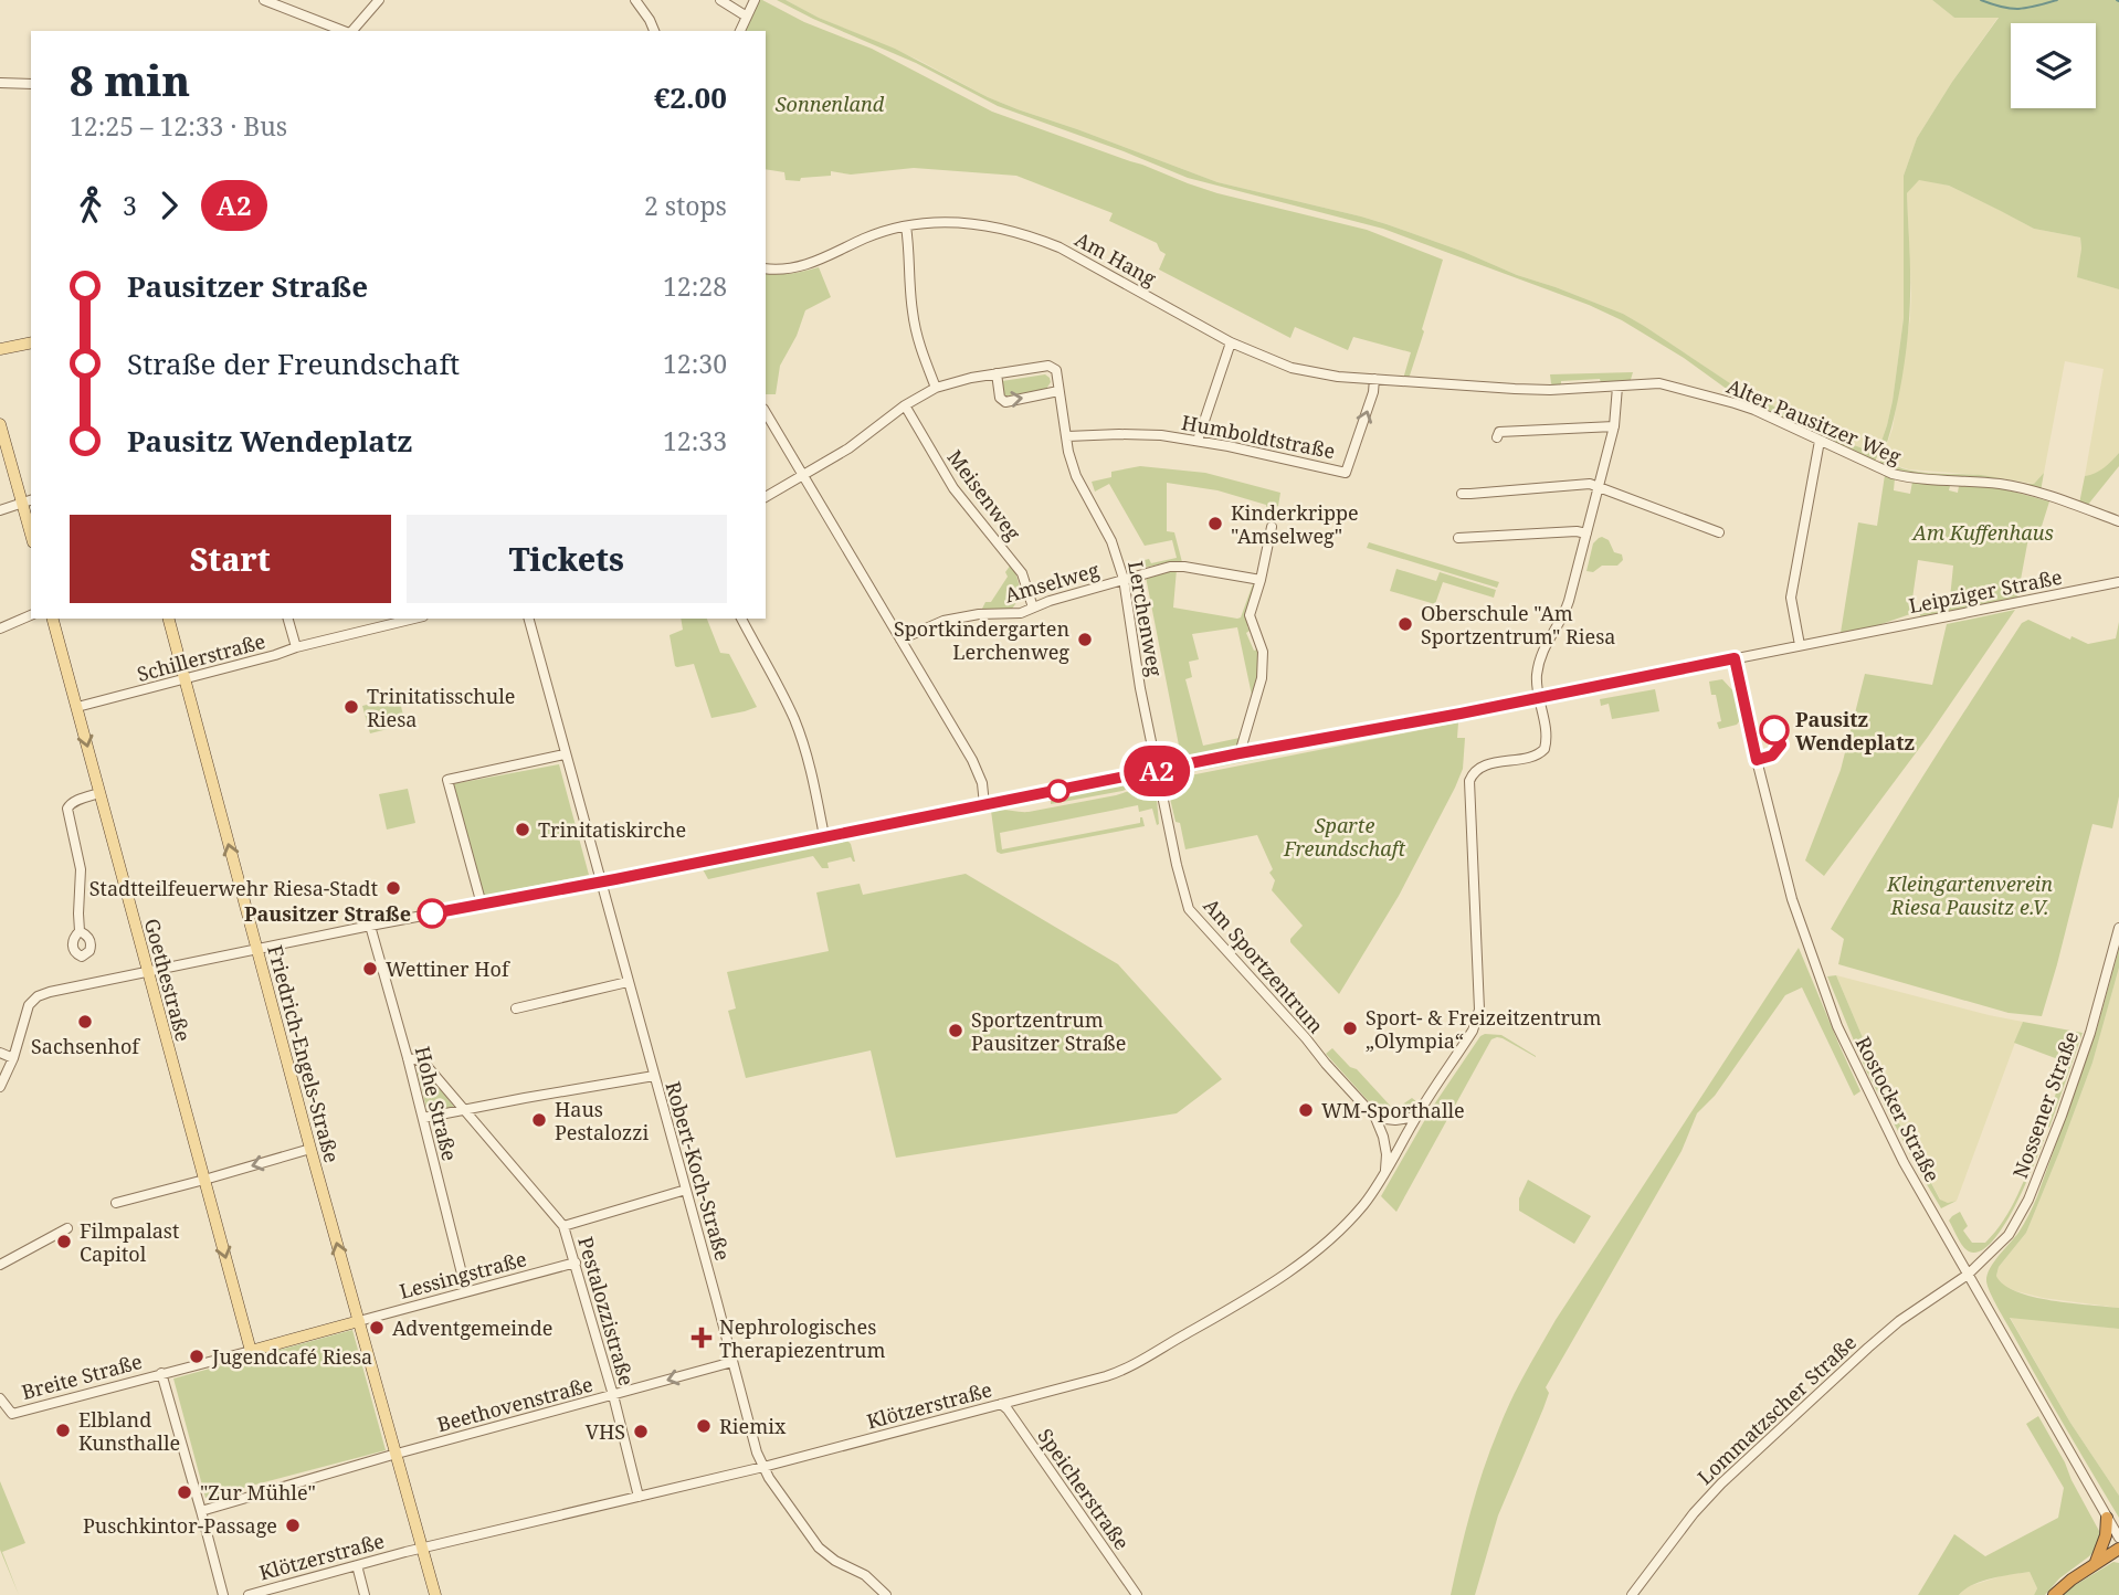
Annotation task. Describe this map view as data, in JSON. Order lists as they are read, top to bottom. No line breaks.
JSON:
{"streets":{"main road":["Goethestraße","Friedrich-Engels-Straße"],"street":["Am Hang","Alter Pausitzer Weg","Humboldtstraße","Meisenweg","Amselweg","Leipziger Straße","Lerchenweg","Schillerstraße","Am Sportzentrum","Hohe Straße","Nossener Straße","Rostocker Straße","Robert-Koch-Straße","Lessingstraße","Pestalozzistraße","Breite Straße","Beethovenstraße","Klötzerstraße","Lommatzscher Straße","Speicherstraße"]},"crossings":[["Am Hang","Alter Pausitzer Weg"],["Am Hang","Humboldtstraße"],["Humboldtstraße","Lerchenweg"],["Meisenweg","Amselweg"],["Amselweg","Lerchenweg"],["Lerchenweg","Am Sportzentrum"],["Schillerstraße","Goethestraße"],["Schillerstraße","Friedrich-Engels-Straße"],["Am Sportzentrum","Klötzerstraße"],["Goethestraße","Breite Straße"],["Friedrich-Engels-Straße","Lessingstraße"],["Friedrich-Engels-Straße","Beethovenstraße"],["Hohe Straße","Lessingstraße"],["Hohe Straße","Pestalozzistraße"],["Nossener Straße","Rostocker Straße"],["Nossener Straße","Lommatzscher Straße"],["Rostocker Straße","Lommatzscher Straße"],["Robert-Koch-Straße","Beethovenstraße"],["Robert-Koch-Straße","Klötzerstraße"],["Lessingstraße","Pestalozzistraße"],["Pestalozzistraße","Beethovenstraße"],["Pestalozzistraße","Klötzerstraße"],["Klötzerstraße","Speicherstraße"]],"one_way":["Goethestraße","Friedrich-Engels-Straße"],"parks":["Sonnenland","Am Kuffenhaus","Sparte Freundschaft","Kleingartenverein Riesa Pausitz e.V."],"places":{"other":["Kinderkrippe \"Amselweg\"","Oberschule \"Am Sportzentrum\" Riesa","Sportkindergarten Lerchenweg","Trinitatisschule Riesa","Pausitz Wendeplatz","Trinitatiskirche","Stadtteilfeuerwehr Riesa-Stadt","Pausitzer Straße","Wettiner Hof","Sachsenhof","Sport- & Freizeitzentrum „Olympia“","Sportzentrum Pausitzer Straße","WM-Sporthalle","Haus Pestalozzi","Filmpalast Capitol","Adventgemeinde","Jugendcafé Riesa","Riemix","Elbland Kunsthalle","VHS","\"Zur Mühle\"","Puschkintor-Passage"],"health":["Nephrologisches Therapiezentrum"]},"lines":["bus line A2"],"page":{"on_map":"A2","heading":["8 min","12:25 – 12:33 · Bus","€2.00"],"legs":["3","A2","2 stops"],"list":[{"name":"Pausitzer Straße","value":"12:28"},{"name":"Straße der Freundschaft","value":"12:30"},{"name":"Pausitz Wendeplatz","value":"12:33"}],"buttons":["Start","Tickets"]}}
